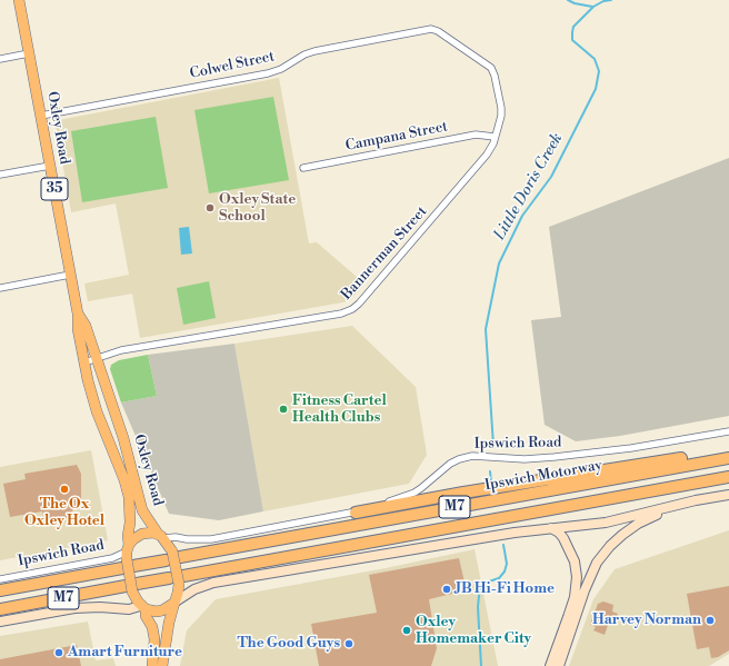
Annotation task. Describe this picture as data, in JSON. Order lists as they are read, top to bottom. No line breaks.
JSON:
{"streets":{"highway":["Ipswich Motorway","M7"],"main road":["Oxley Road","35"],"street":["Colwel Street","Campana Street","Bannerman Street","Ipswich Road"]},"crossings":[["Colwel Street","Oxley Road"],["Colwel Street","Bannerman Street"],["Oxley Road","35"],["Oxley Road","Bannerman Street"],["Oxley Road","Ipswich Road"],["Oxley Road","Ipswich Motorway"],["Campana Street","Bannerman Street"],["35","Ipswich Road"],["35","Ipswich Motorway"],["35","M7"],["Ipswich Road","Ipswich Motorway"]],"water":["Little Doris Creek"],"places":["Oxley State School","Fitness Cartel Health Clubs","The Ox Oxley Hotel","JB Hi-Fi Home","Harvey Norman","Oxley Homemaker City","The Good Guys","Amart Furniture"]}
